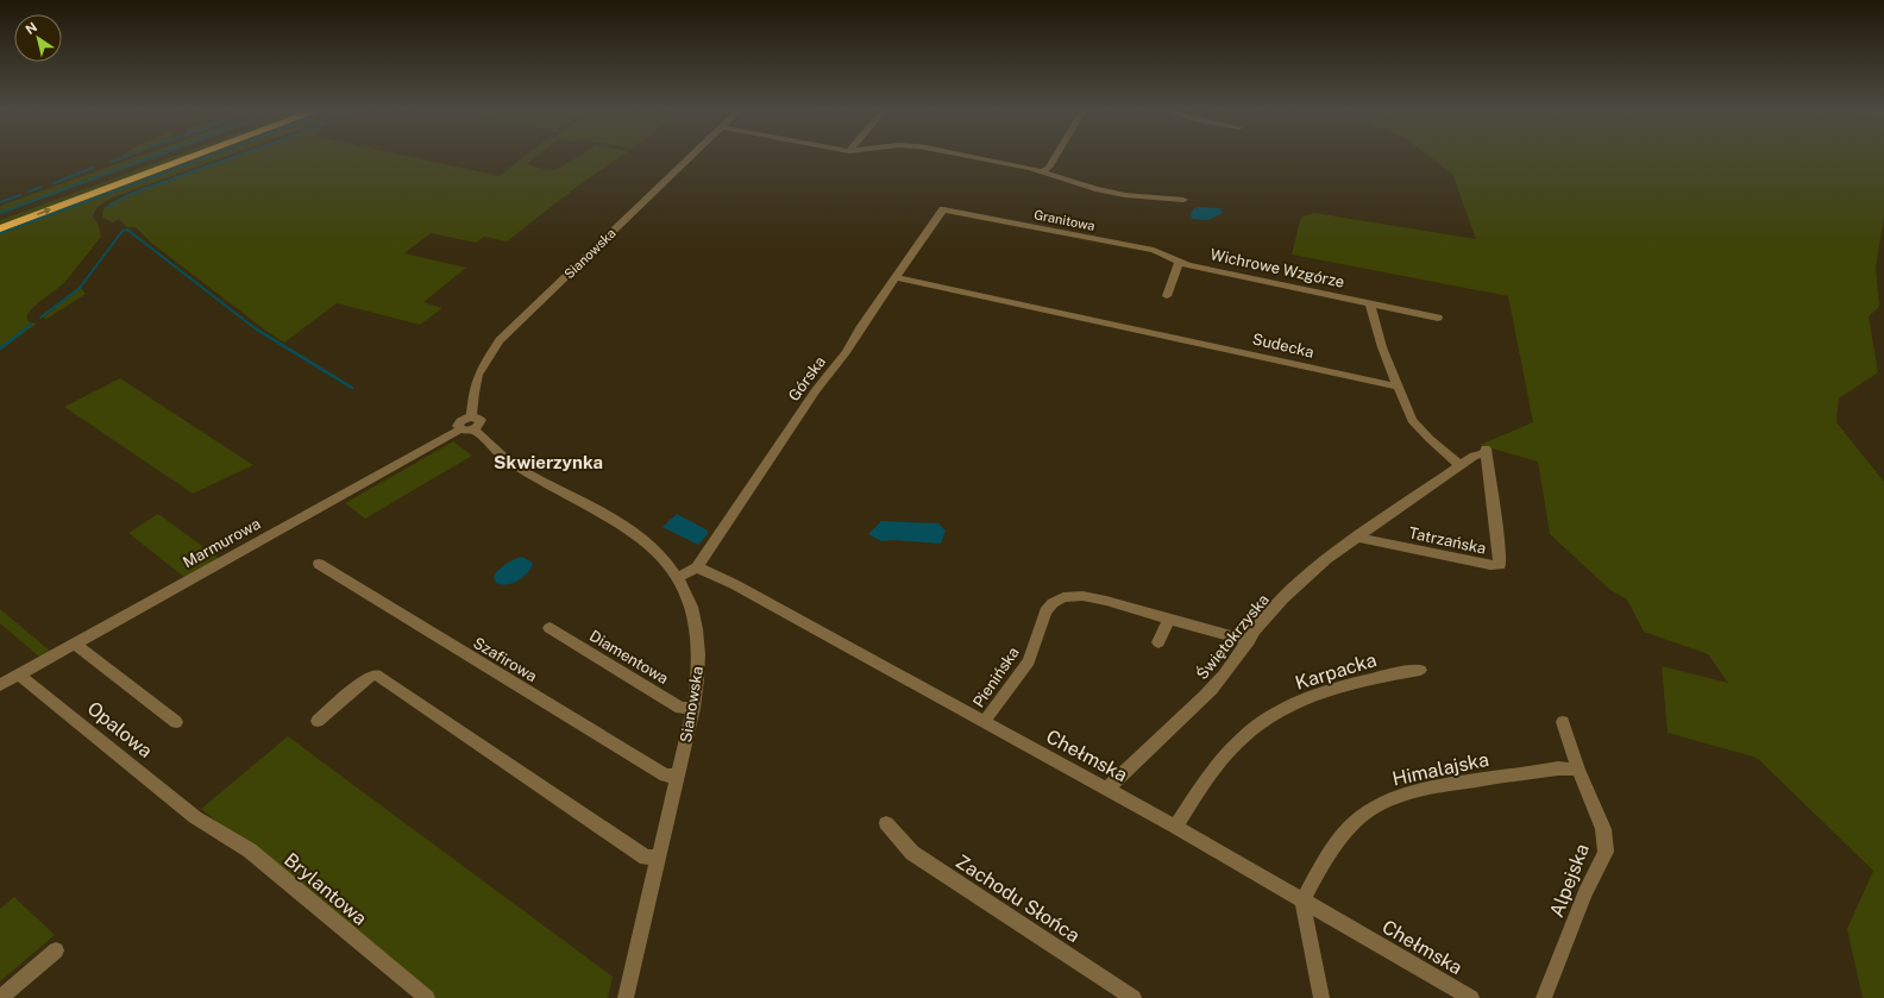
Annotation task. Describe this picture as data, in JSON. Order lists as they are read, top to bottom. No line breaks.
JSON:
{"streets":{"street":["Granitowa","Sianowska","Wichrowe Wzgórze","Sudecka","Górska","Tatrzańska","Marmurowa","Świętokrzyska","Diamentowa","Szafirowa","Karpacka","Pienińska","Opalowa","Chełmska","Himalajska","Alpejska","Brylantowa","Zachodu Słońca"]},"crossings":[["Granitowa","Wichrowe Wzgórze"],["Granitowa","Górska"],["Sianowska","Marmurowa"],["Sianowska","Diamentowa"],["Sianowska","Szafirowa"],["Sudecka","Górska"],["Górska","Chełmska"],["Tatrzańska","Świętokrzyska"],["Marmurowa","Opalowa"],["Świętokrzyska","Chełmska"],["Karpacka","Chełmska"],["Pienińska","Chełmska"],["Opalowa","Brylantowa"],["Chełmska","Himalajska"],["Himalajska","Alpejska"]],"districts":["Skwierzynka"],"north":"top left"}
